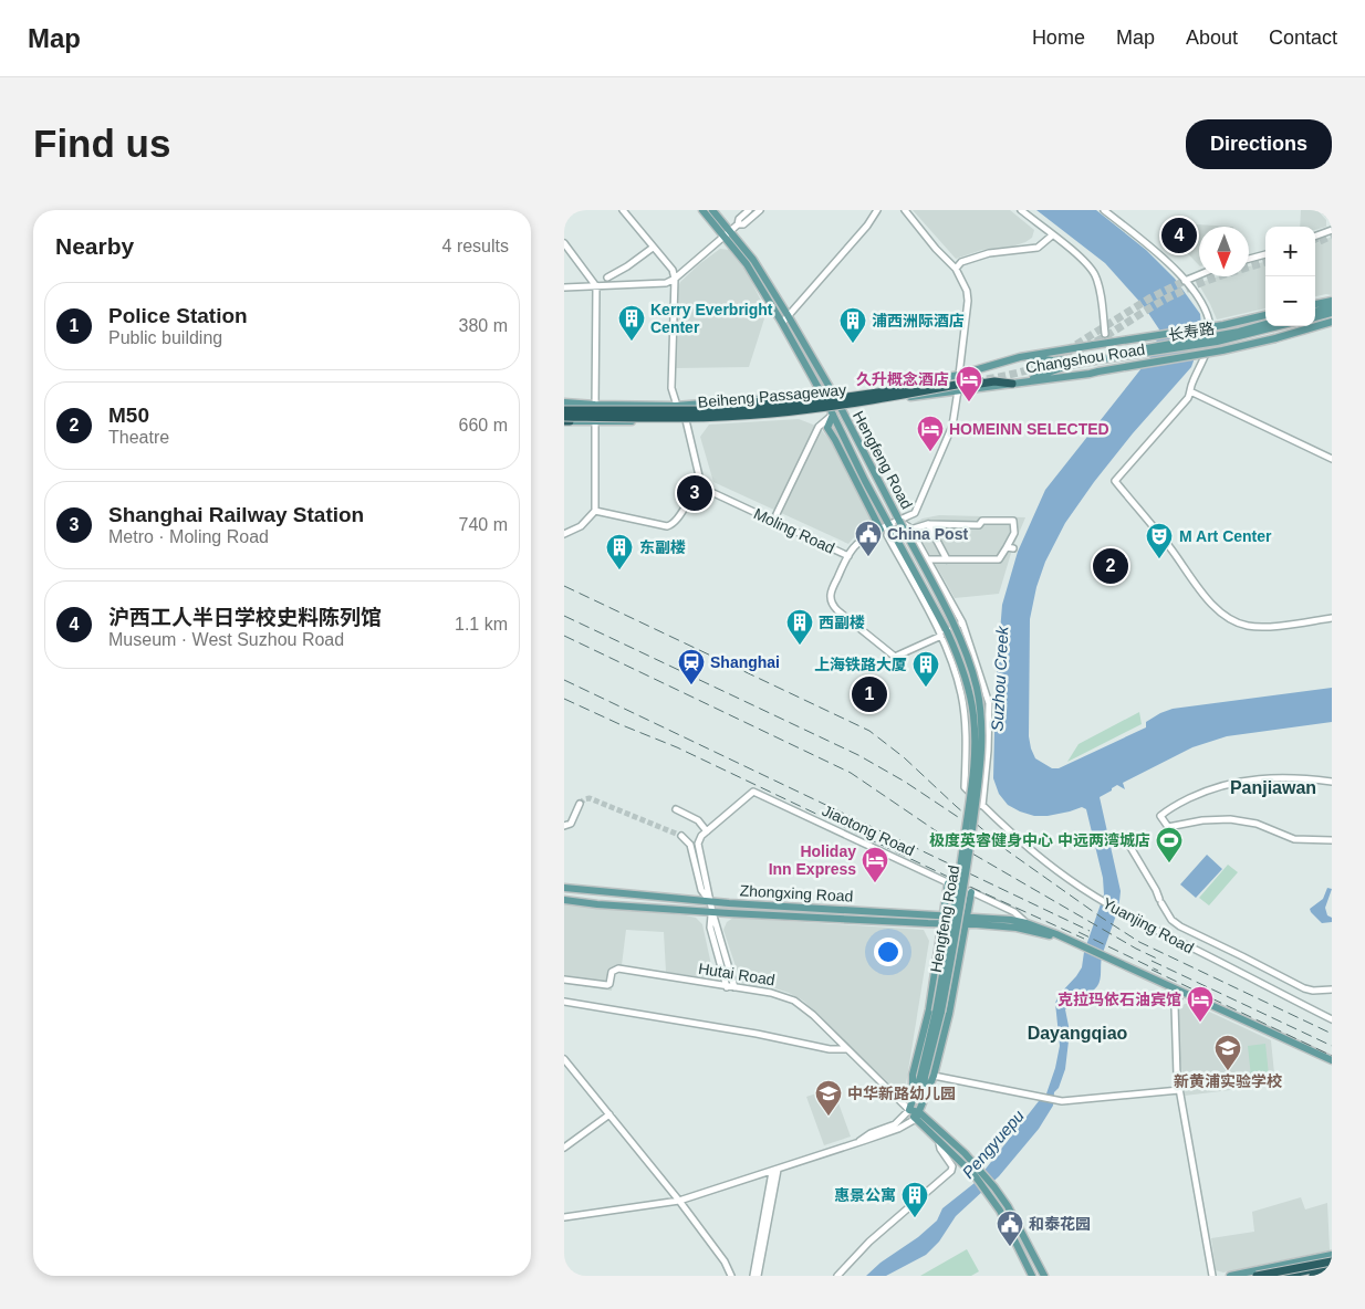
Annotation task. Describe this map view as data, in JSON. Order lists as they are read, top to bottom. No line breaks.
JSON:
{"streets":{"highway":["Beiheng Passageway"],"main road":["长寿路","Changshou Road","Hengfeng Road","Jiaotong Road","Zhongxing Road","Hutai Road"],"street":["Moling Road","Yuanjing Road"]},"crossings":[["长寿路","Changshou Road"],["Changshou Road","Hengfeng Road"],["Hengfeng Road","Jiaotong Road"],["Hengfeng Road","Zhongxing Road"],["Hengfeng Road","Yuanjing Road"],["Hengfeng Road","Hutai Road"],["Moling Road","Yuanjing Road"],["Jiaotong Road","Zhongxing Road"]],"districts":["Panjiawan","Dayangqiao"],"water":["Suzhou Creek","Pengyuepu"],"places":{"building":["Kerry Everbright Center","浦西洲际酒店","东副楼","西副楼","上海铁路大厦","惠景公寓"],"hotel":["久升概念酒店","HOMEINN SELECTED","Holiday Inn Express","克拉玛依石油宾馆"],"public building":["China Post","和泰花园"],"theatre":["M Art Center"],"station":["Shanghai"],"sports":["极度英睿健身中心 中远两湾城店"],"school or university":["新黄浦实验学校","中华新路幼儿园"]},"north":"bottom","page":{"header":"Map","nav":["Home","Map","About","Contact"],"buttons":"Directions","title":"Find us","heading":["Nearby","4 results"],"pins":["4","3","2","1"],"map_buttons":["+","−"],"list":[{"mark":"1","name":"Police Station","note":"Public building","value":"380 m"},{"mark":"2","name":"M50","note":"Theatre","value":"660 m"},{"mark":"3","name":"Shanghai Railway Station","note":"Metro · Moling Road","value":"740 m"},{"mark":"4","name":"沪西工人半日学校史料陈列馆","note":"Museum · West Suzhou Road","value":"1.1 km"}]}}
